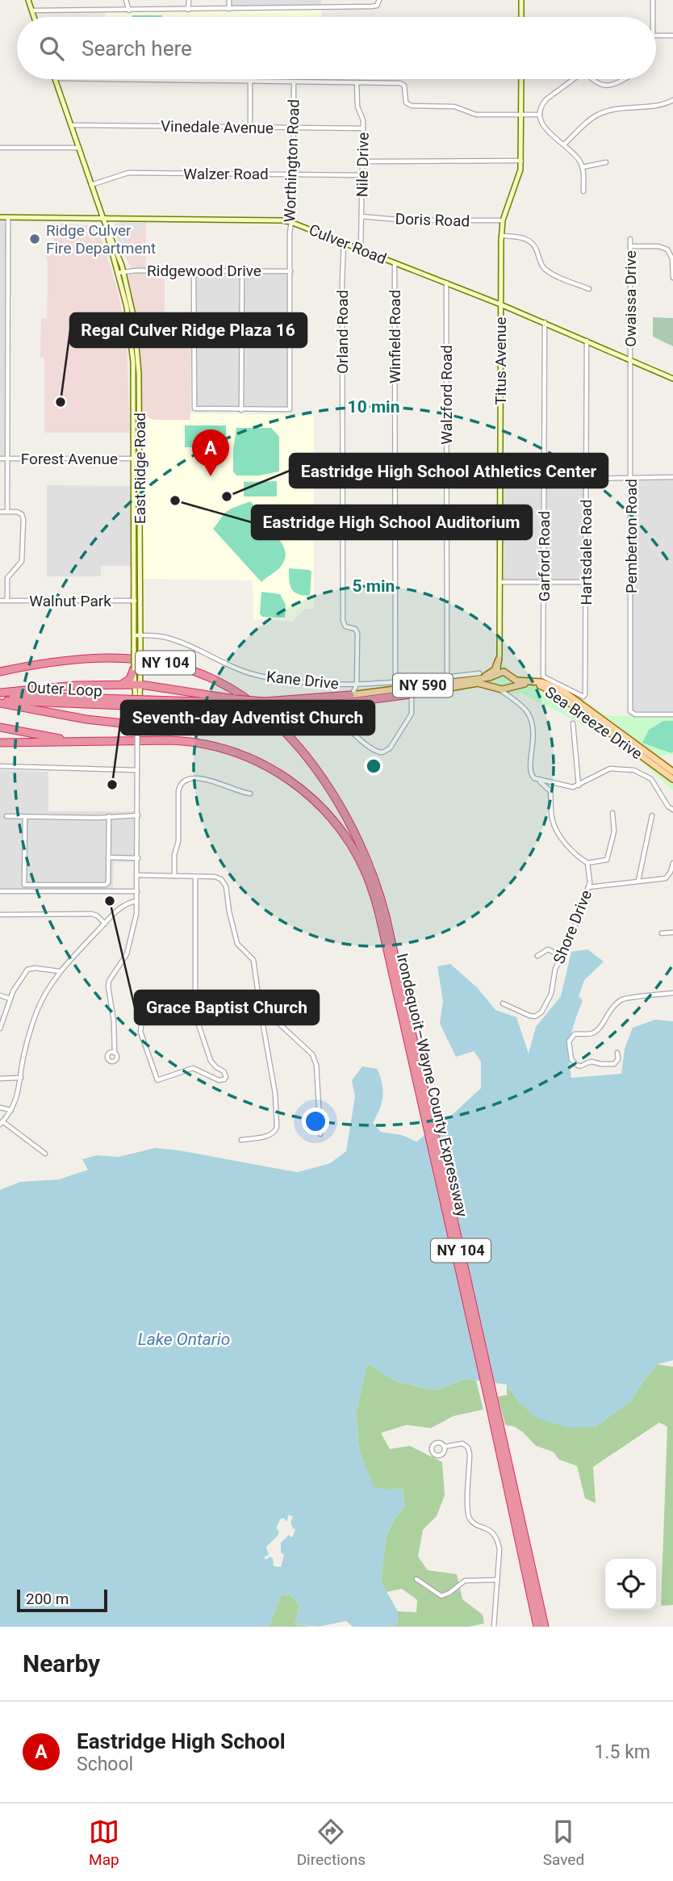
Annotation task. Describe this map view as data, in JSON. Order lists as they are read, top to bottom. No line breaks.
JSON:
{"streets":{"highway":["NY 104","NY 590","Outer Loop","Irondequoit–Wayne County Expressway"],"main road":["Culver Road","Titus Avenue","East Ridge Road","Sea Breeze Drive"],"street":["Vinedale Avenue","Worthington Road","Nile Drive","Walzer Road","Doris Road","Ridgewood Drive","Owaissa Drive","Orland Road","Winfield Road","Walzford Road","Forest Avenue","Pemberton Road","Hartsdale Road","Garford Road","Walnut Park","Kane Drive","Shore Drive"]},"crossings":[["Vinedale Avenue","Worthington Road"],["Vinedale Avenue","Nile Drive"],["Vinedale Avenue","East Ridge Road"],["Worthington Road","Walzer Road"],["Worthington Road","Culver Road"],["Worthington Road","Ridgewood Drive"],["Nile Drive","Walzer Road"],["Nile Drive","Doris Road"],["Nile Drive","Culver Road"],["Walzer Road","East Ridge Road"],["Doris Road","Titus Avenue"],["Culver Road","Owaissa Drive"],["Culver Road","Orland Road"],["Culver Road","Winfield Road"],["Culver Road","Titus Avenue"],["Culver Road","Walzford Road"],["Culver Road","East Ridge Road"],["Culver Road","Pemberton Road"],["Culver Road","Hartsdale Road"],["Culver Road","Garford Road"],["Ridgewood Drive","East Ridge Road"],["Owaissa Drive","Pemberton Road"],["Orland Road","Kane Drive"],["Winfield Road","Kane Drive"],["Titus Avenue","Outer Loop"],["Titus Avenue","Sea Breeze Drive"],["Walzford Road","Kane Drive"],["Forest Avenue","East Ridge Road"],["East Ridge Road","Walnut Park"],["East Ridge Road","Kane Drive"],["Hartsdale Road","Garford Road"],["NY 104","Irondequoit–Wayne County Expressway"],["Kane Drive","Outer Loop"],["Outer Loop","Sea Breeze Drive"]],"water":["Lake Ontario"],"places":["Ridge Culver Fire Department","Regal Culver Ridge Plaza 16","Eastridge High School Athletics Center","Eastridge High School Auditorium","Seventh-day Adventist Church","Grace Baptist Church"],"scale_bar":"200 m","page":{"search":"Search here","pins":"A","scale":"200 m","heading":"Nearby","list":[{"mark":"A","name":"Eastridge High School","note":"School","value":"1.5 km"}],"nav":["Map","Directions","Saved"]},"rings":["10 min","5 min"]}
